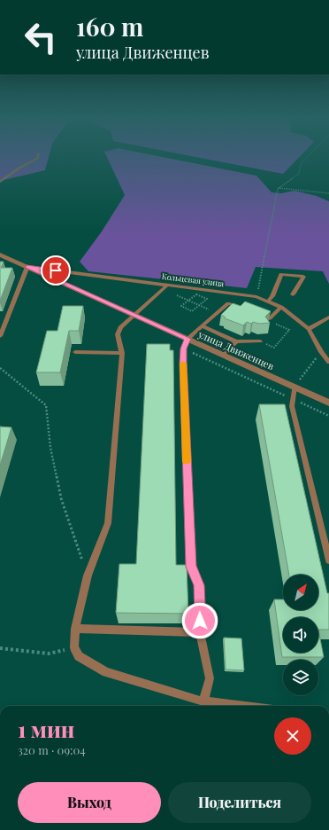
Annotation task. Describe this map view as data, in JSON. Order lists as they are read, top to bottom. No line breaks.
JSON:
{"streets":{"street":["улица Движенцев"],"lane":["Кольцевая улица"]},"crossings":[["Кольцевая улица","улица Движенцев"]],"north":"top right","page":{"turn":["160 m","улица Движенцев"],"heading":["1 мин","320 m · 09:04"],"buttons":["Выход","Поделиться"]}}
